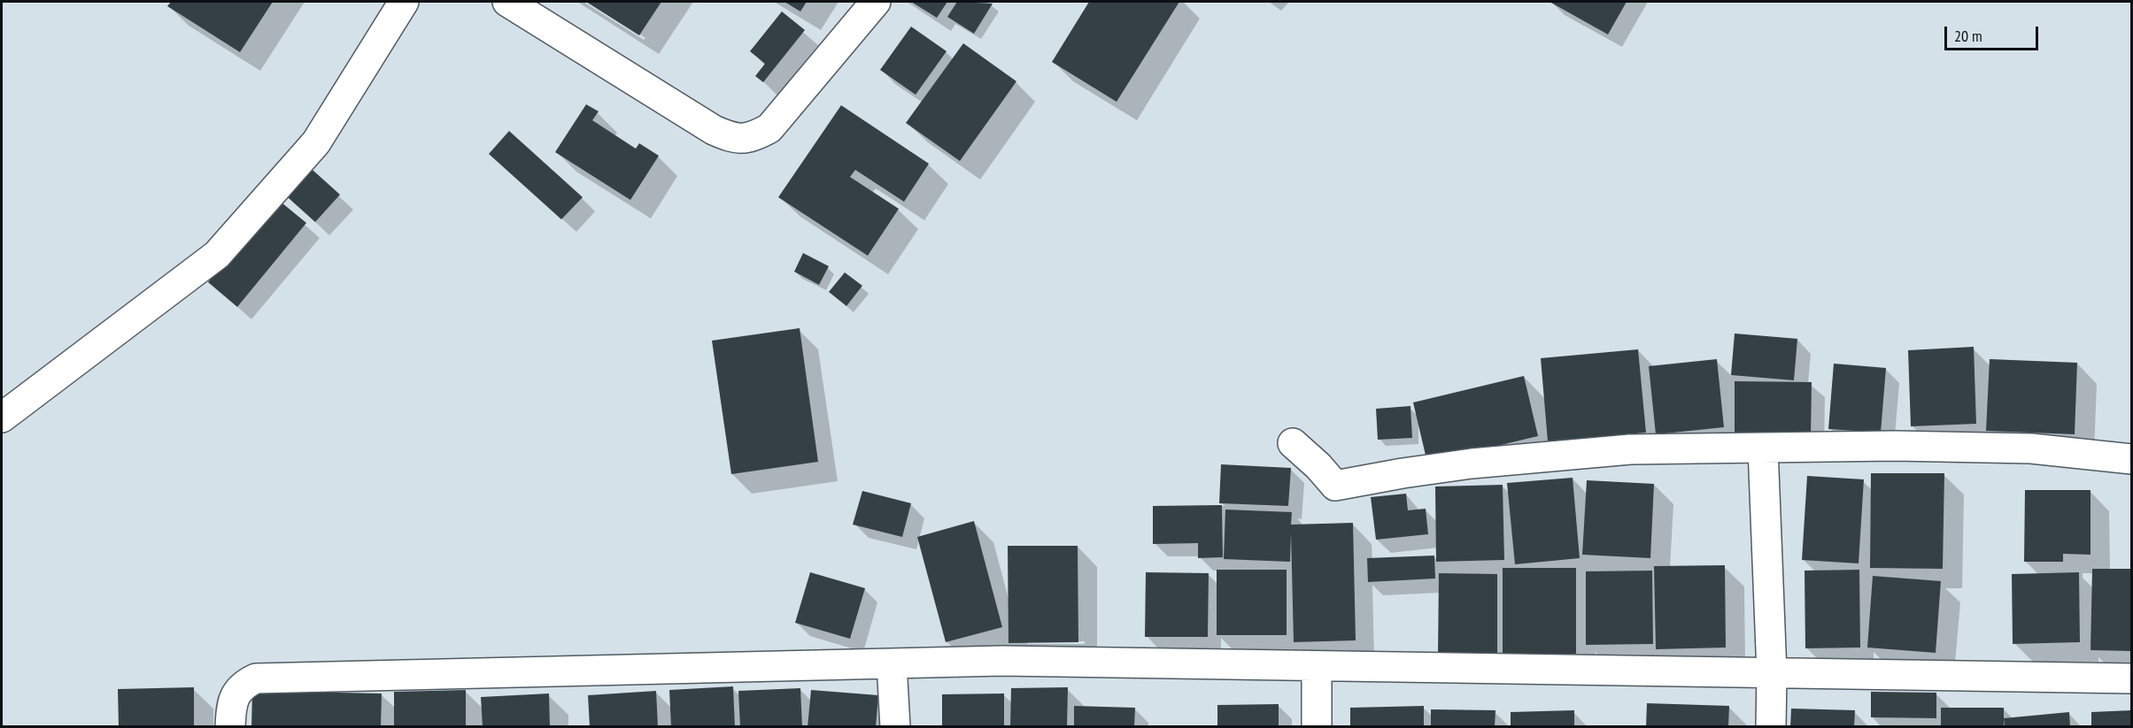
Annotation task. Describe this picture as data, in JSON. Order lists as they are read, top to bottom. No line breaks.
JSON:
{"scale_bar":"20 m"}
